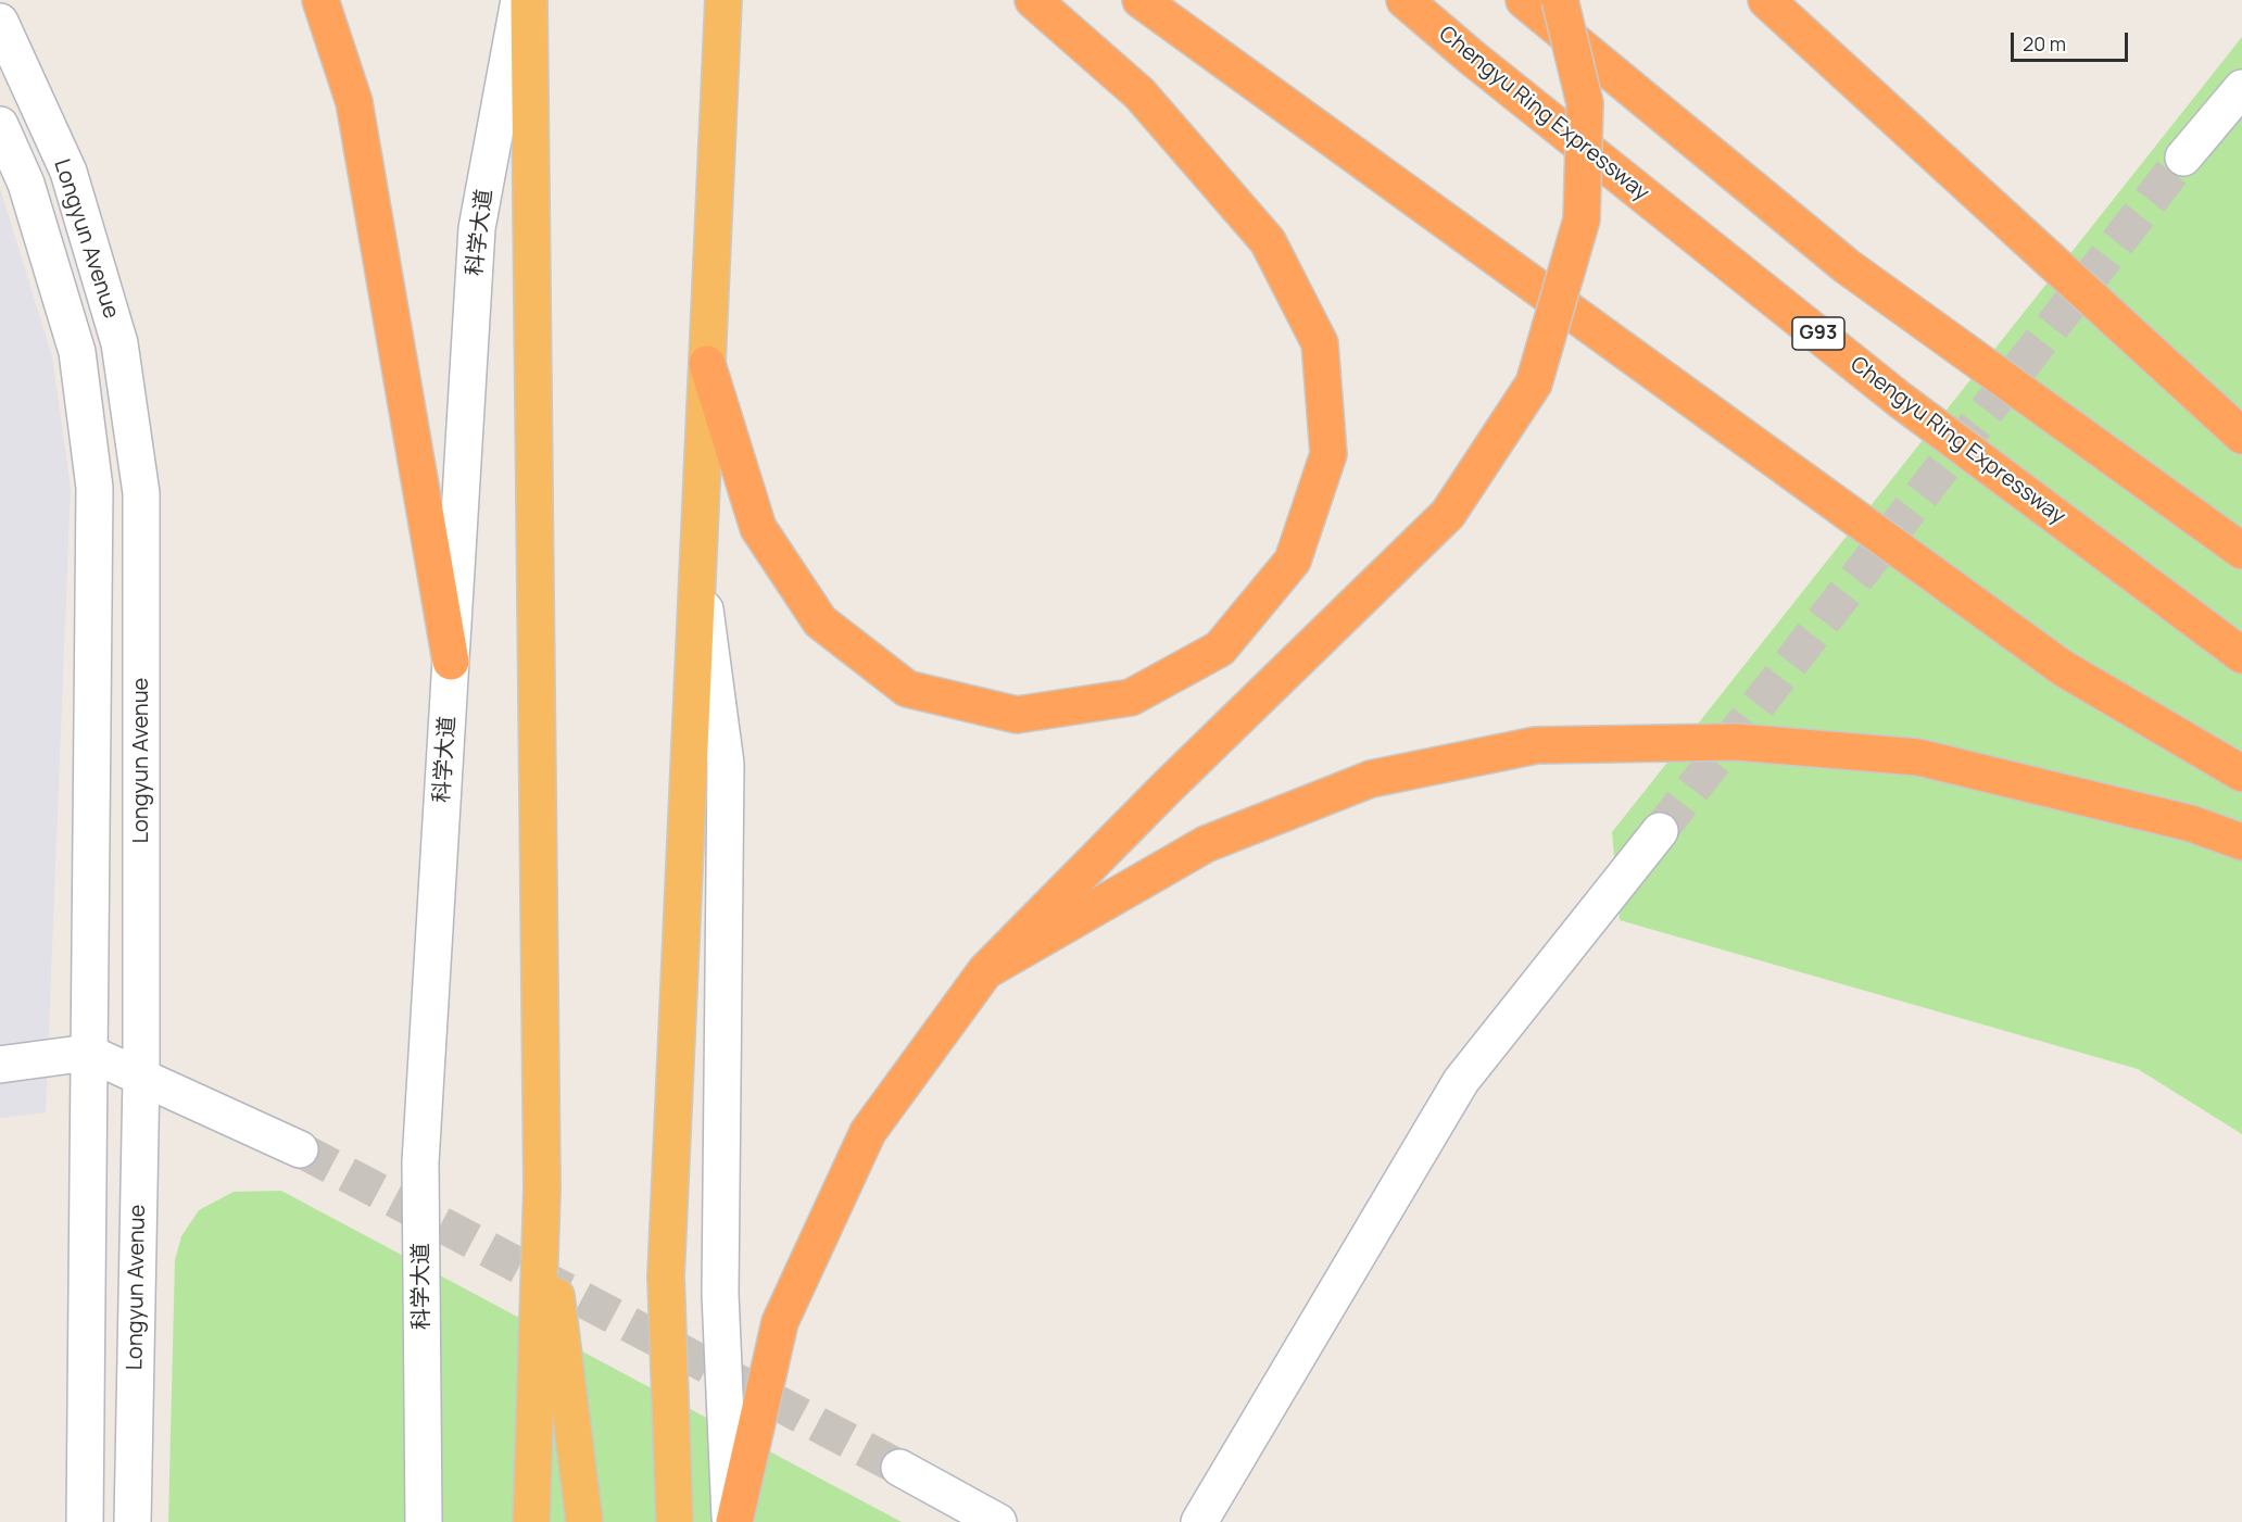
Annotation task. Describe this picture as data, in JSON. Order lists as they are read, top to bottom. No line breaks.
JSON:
{"streets":{"highway":["Chengyu Ring Expressway","G93"],"main road":["科学大道","Longyun Avenue"]},"scale_bar":"20 m"}
